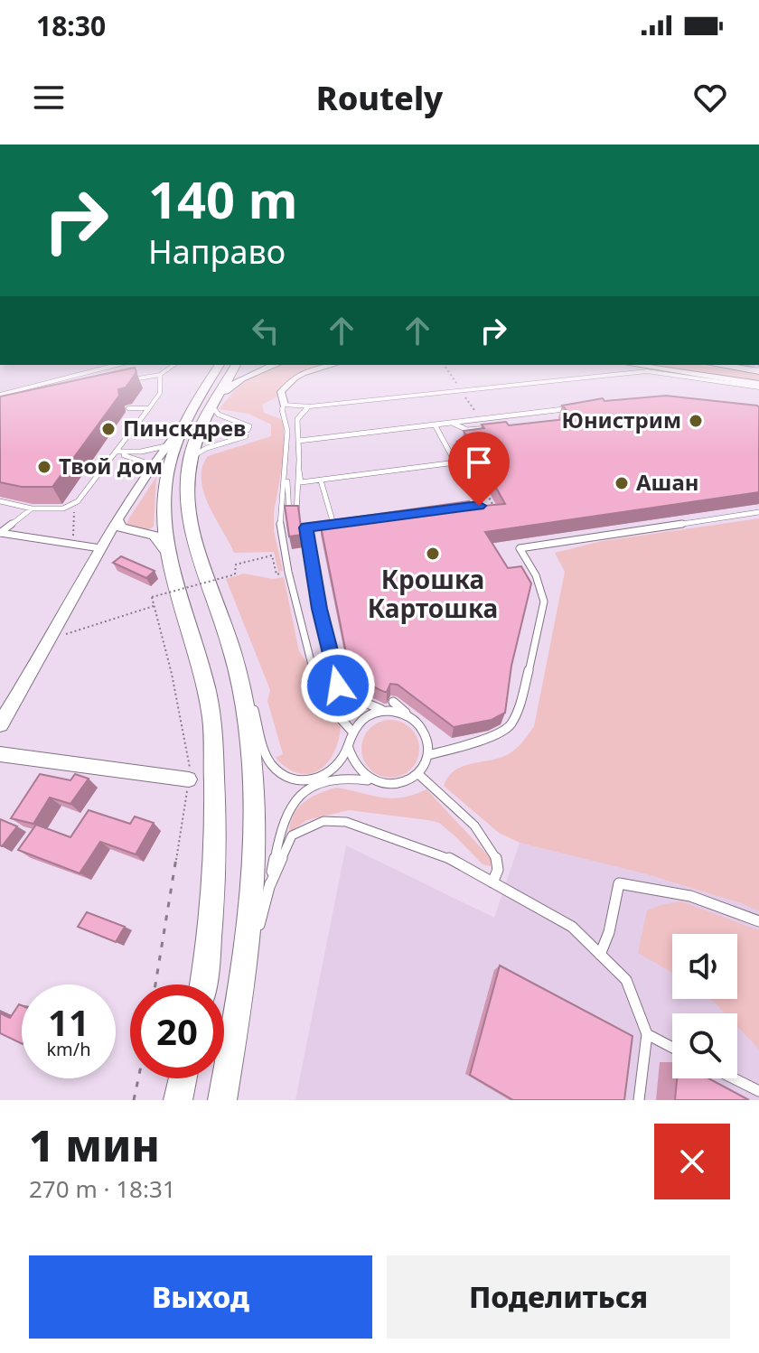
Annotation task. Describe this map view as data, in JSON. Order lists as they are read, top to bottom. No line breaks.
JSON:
{"places":["Юнистрим","Пинскдрев","Твой дом","Ашан","Крошка Картошка"],"page":{"status":"18:30","header":"Routely","turn":["140 m","Направо"],"speed":"11 km/h","limit":"20","heading":["1 мин","270 m · 18:31"],"buttons":["Выход","Поделиться"]}}
